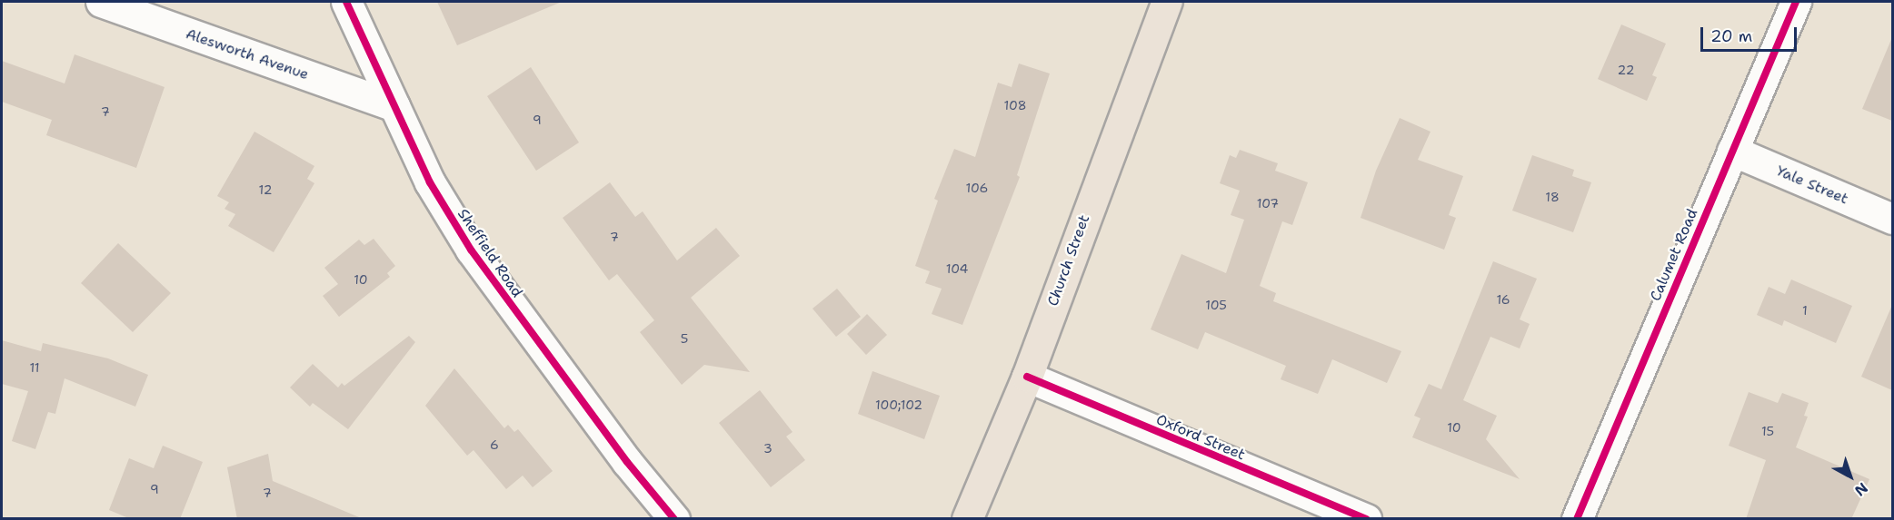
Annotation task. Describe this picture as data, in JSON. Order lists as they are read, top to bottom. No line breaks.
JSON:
{"streets":{"main road":["Church Street"],"street":["Alesworth Avenue","Yale Street","Sheffield Road","Calumet Road","Oxford Street"]},"crossings":[["Alesworth Avenue","Sheffield Road"],["Yale Street","Calumet Road"],["Church Street","Oxford Street"]],"house_numbers":["22","108","7","9","106","12","18","107","7","104","10","16","105","1","5","11","100;102","10","15","6","3","9","7"],"scale_bar":"20 m","north":"bottom right"}
